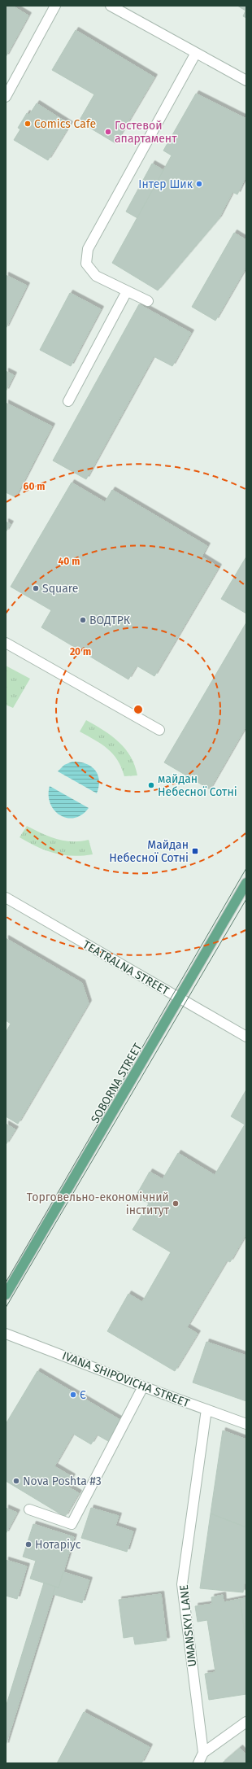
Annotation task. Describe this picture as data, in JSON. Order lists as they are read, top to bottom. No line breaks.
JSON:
{"streets":{"main road":["SOBORNA STREET"],"street":["TEATRALNA STREET","IVANA SHIPOVICHA STREET","UMANSKYI LANE"]},"crossings":[["TEATRALNA STREET","SOBORNA STREET"],["IVANA SHIPOVICHA STREET","UMANSKYI LANE"]],"places":{"other":["Comics Cafe","Гостевой апартамент","Інтер Шик","Square","ВОДТРК","майдан Небесної Сотні","Торговельно-економічний інститут","Є","Nova Poshta #3","Нотаріус"],"transit":["Майдан Небесної Сотні"]},"rings":["60 m","40 m","20 m"]}
